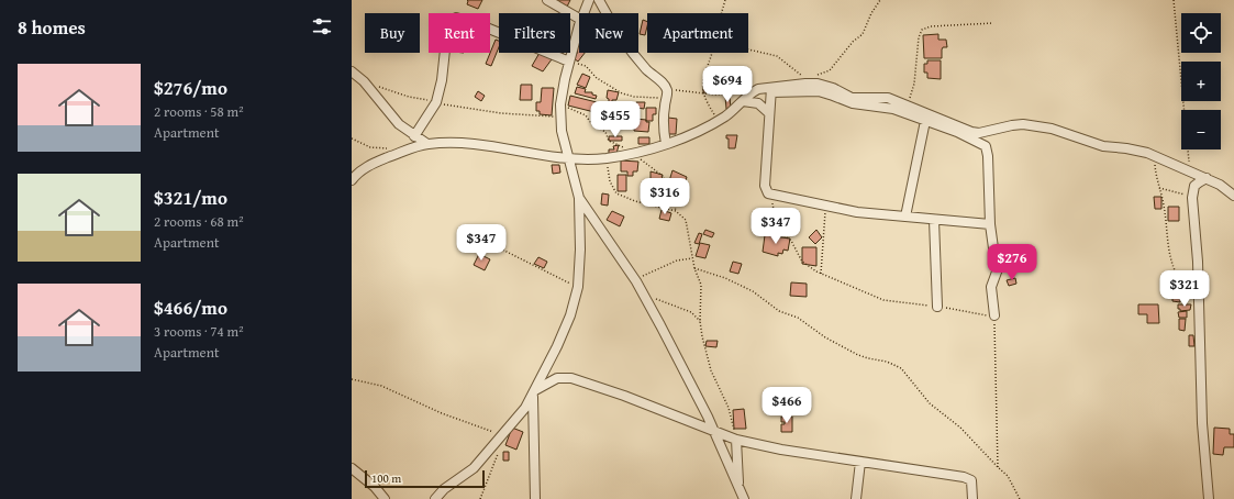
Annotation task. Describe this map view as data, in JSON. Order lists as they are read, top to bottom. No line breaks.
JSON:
{"scale_bar":"100 m","page":{"heading":"8 homes","map_buttons":["+","−"],"chip":["Buy","Rent","Filters","New","Apartment"],"list":[{"name":"$276/mo","note":"2 rooms · 58 m² · Apartment"},{"name":"$321/mo","note":"2 rooms · 68 m² · Apartment"},{"name":"$466/mo","note":"3 rooms · 74 m² · Apartment"}],"price":["$694","$455","$316","$347","$347","$276","$321","$466"],"scale":"100 m"}}
